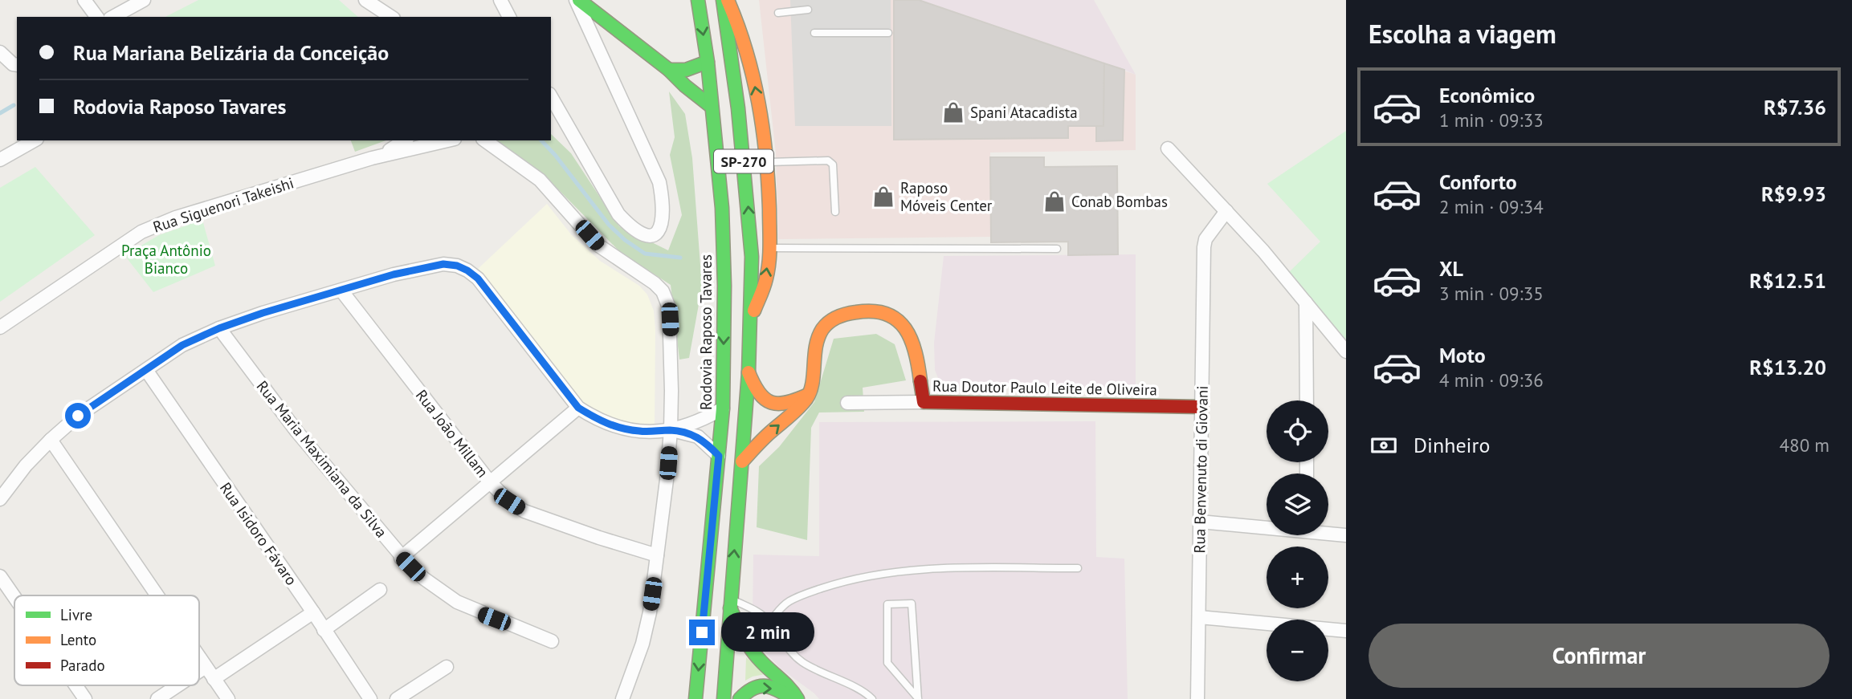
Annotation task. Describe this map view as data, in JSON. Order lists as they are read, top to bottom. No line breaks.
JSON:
{"streets":{"main road":["SP-270","Rodovia Raposo Tavares","Rua Doutor Paulo Leite de Oliveira"],"street":["Rua Siguenori Takeishi","Rua João Millam","Rua Maria Maximiana da Silva","Rua Benvenuto di Giovani","Rua Isidoro Fávaro"]},"crossings":[["Rua Doutor Paulo Leite de Oliveira","Rua Benvenuto di Giovani"]],"parks":["Praça Antônio Bianco"],"places":{"shop":["Spani Atacadista","Raposo Móveis Center","Conab Bombas"]},"legend":["Livre","Lento","Parado"],"page":{"heading":"Escolha a viagem","banner":["Rua Mariana Belizária da Conceição","Rodovia Raposo Tavares"],"list":[{"name":"Econômico","note":"1 min · 09:33","value":"R$7.36"},{"name":"Conforto","note":"2 min · 09:34","value":"R$9.93"},{"name":"XL","note":"3 min · 09:35","value":"R$12.51"},{"name":"Moto","note":"4 min · 09:36","value":"R$13.20"}],"map_buttons":["+","−"],"pay":["Dinheiro","480 m"],"bubble":"2 min","buttons":"Confirmar"}}
